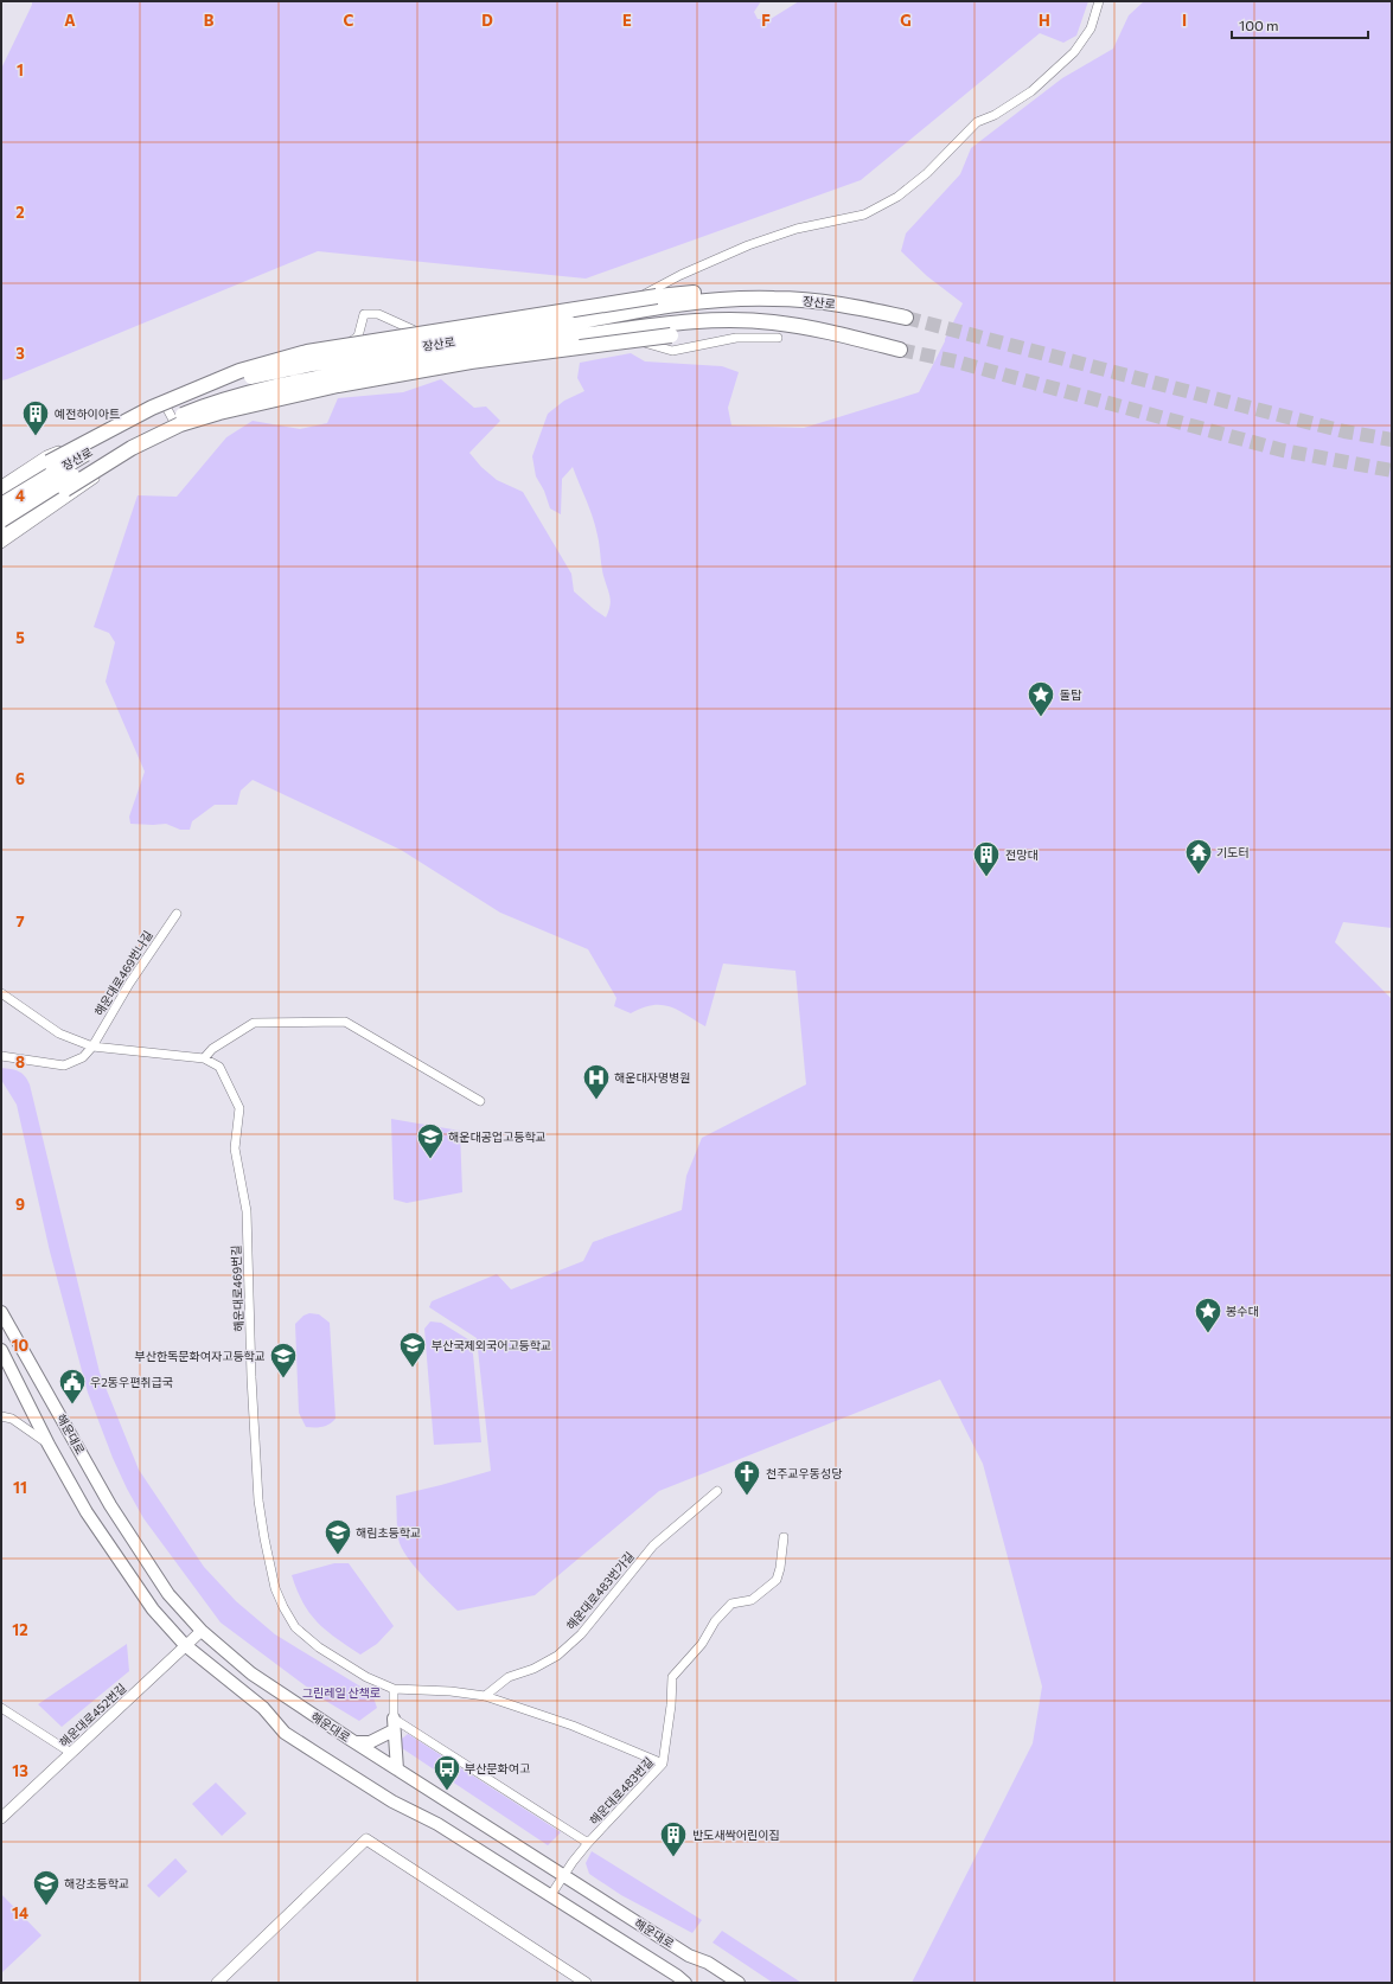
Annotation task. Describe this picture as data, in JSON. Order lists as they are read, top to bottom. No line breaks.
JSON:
{"streets":{"highway":["장산로"],"main road":["해운대로"],"street":["해운대로469번나길","해운대로469번길","해운대로483번가길","해운대로452번길","해운대로483번길"]},"crossings":[["해운대로","해운대로452번길"],["해운대로","해운대로483번길"]],"parks":["그린레일 산책로"],"places":{"building":["예전하이아트","전망대","반도새싹어린이집"],"place":["돌탑","봉수대"],"temple":["기도터"],"hospital":["해운대자명병원"],"school or university":["해운대공업고등학교","부산국제외국어고등학교","부산한독문화여자고등학교","해림초등학교","해강초등학교"],"public building":["우2동우편취급국"],"church":["천주교우동성당"],"bus stop":["부산문화여고"]},"scale_bar":"100 m","grid":{"columns":["A","B","C","D","E","F","G","H","I"],"rows":["1","2","3","4","5","6","7","8","9","10","11","12","13","14"]}}
